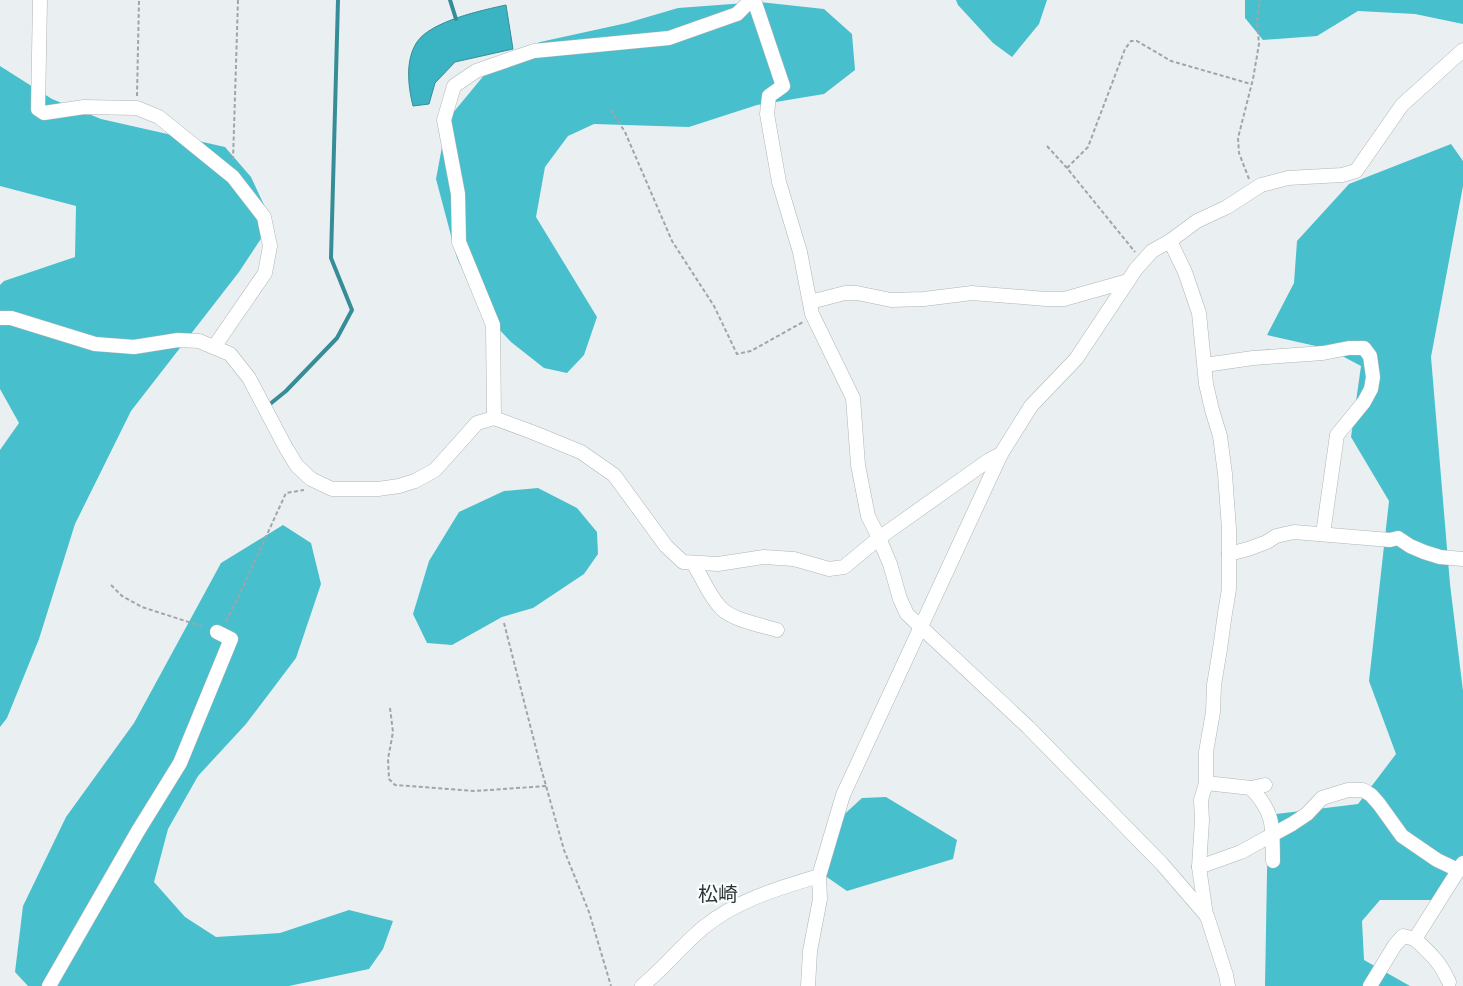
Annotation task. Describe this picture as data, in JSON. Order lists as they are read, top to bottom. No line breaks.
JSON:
{"districts":["松崎"]}
